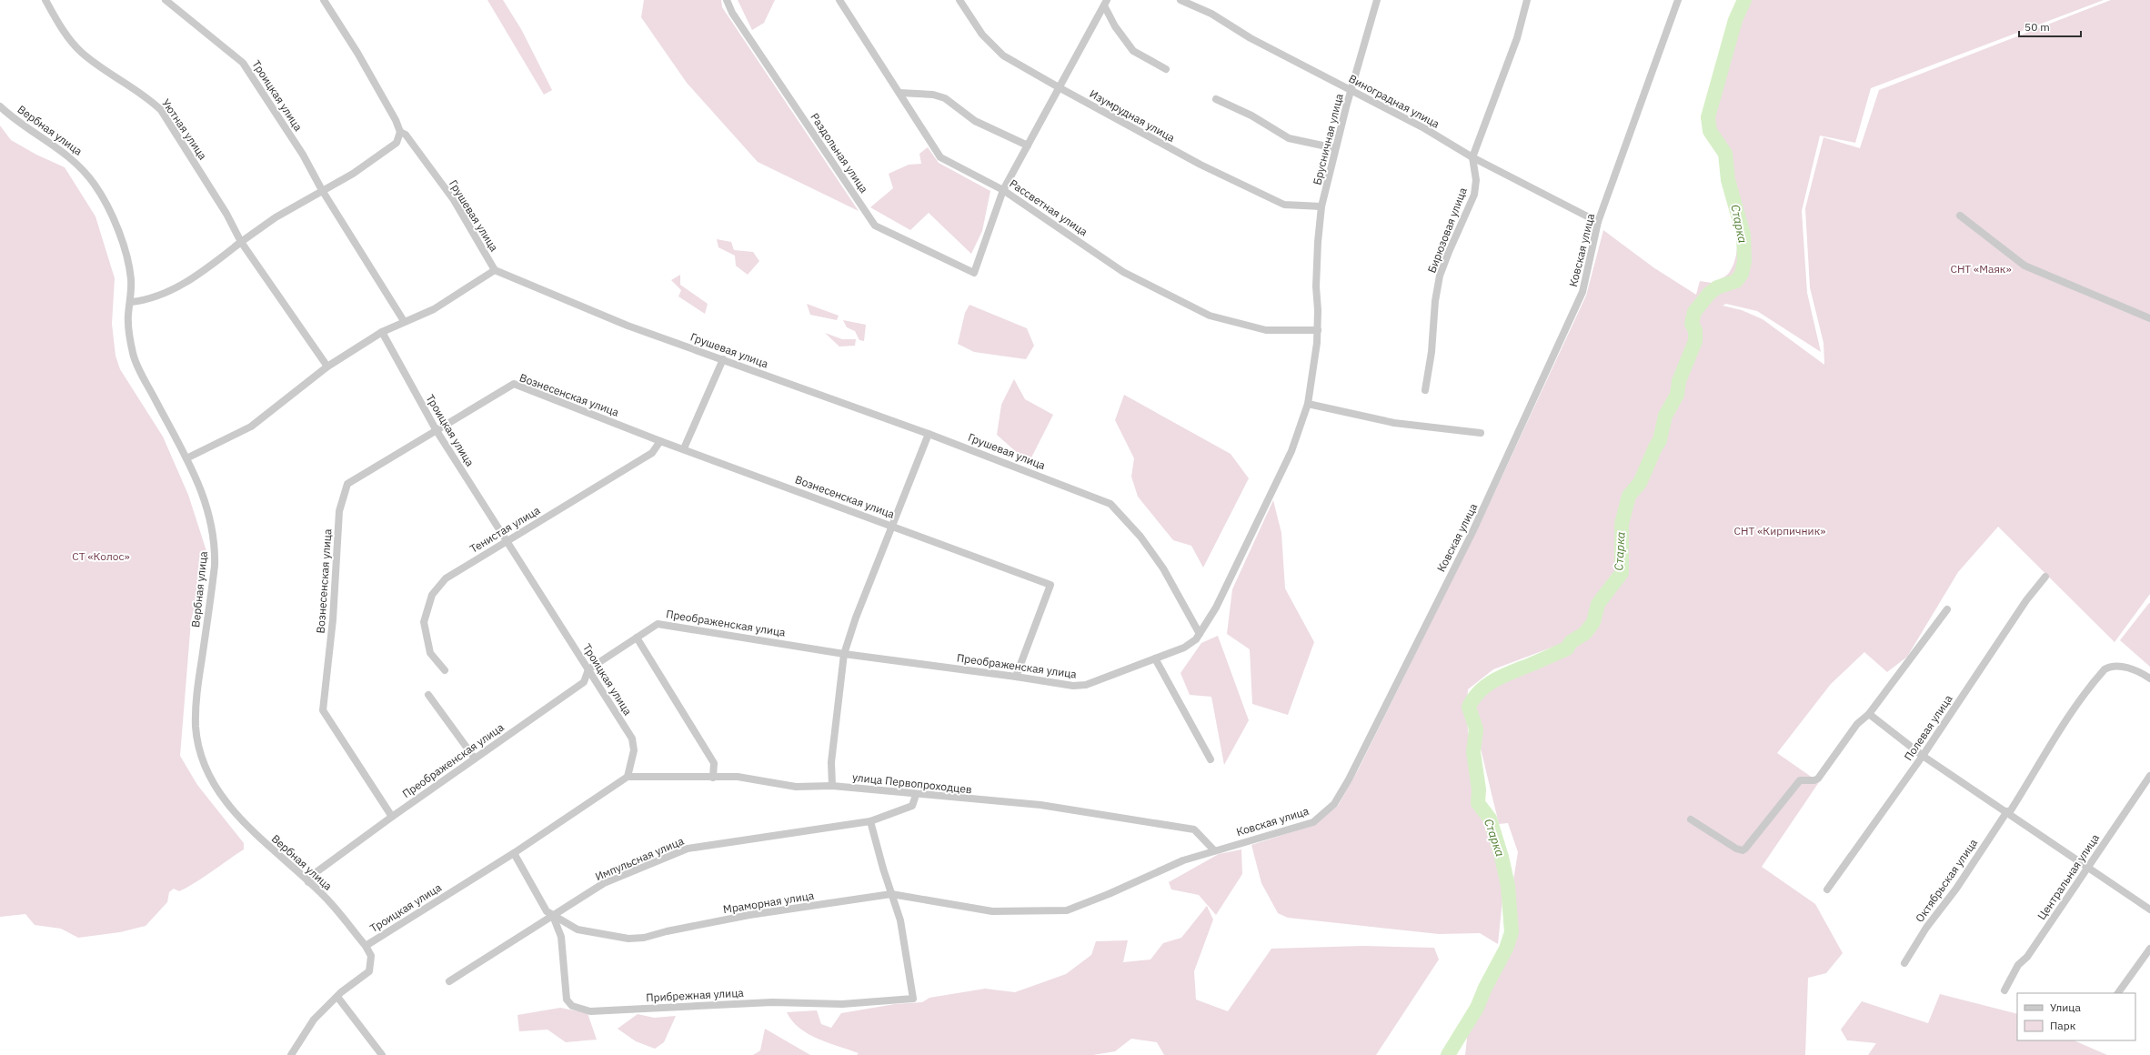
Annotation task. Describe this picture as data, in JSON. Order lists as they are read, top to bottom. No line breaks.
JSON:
{"streets":{"street":["Троицкая улица","Виноградная улица","Изумрудная улица","Уютная улица","Вербная улица","Брусничная улица","Раздольная улица","Рассветная улица","Грушевая улица","Бирюзовая улица","Ковская улица","Вознесенская улица","Тенистая улица","Преображенская улица","Полевая улица","улица Первопроходцев","Импульсная улица","Центральная улица","Октябрьская улица","Мраморная улица","Прибрежная улица"]},"crossings":[["Троицкая улица","Вербная улица"],["Троицкая улица","Вознесенская улица"],["Троицкая улица","Тенистая улица"],["Троицкая улица","Преображенская улица"],["Троицкая улица","улица Первопроходцев"],["Троицкая улица","Мраморная улица"],["Виноградная улица","Брусничная улица"],["Виноградная улица","Бирюзовая улица"],["Виноградная улица","Ковская улица"],["Изумрудная улица","Брусничная улица"],["Вербная улица","Преображенская улица"],["Брусничная улица","Рассветная улица"],["Брусничная улица","Преображенская улица"],["Раздольная улица","Рассветная улица"],["Грушевая улица","Преображенская улица"],["Ковская улица","улица Первопроходцев"],["Ковская улица","Мраморная улица"],["Вознесенская улица","Тенистая улица"],["Вознесенская улица","Преображенская улица"],["улица Первопроходцев","Импульсная улица"],["Импульсная улица","Мраморная улица"],["Импульсная улица","Прибрежная улица"],["Мраморная улица","Прибрежная улица"]],"water":["Старка"],"parks":["СНТ «Маяк»","СНТ «Кирпичник»","СТ «Колос»"],"legend":["Улица","Парк"],"scale_bar":"50 m"}
